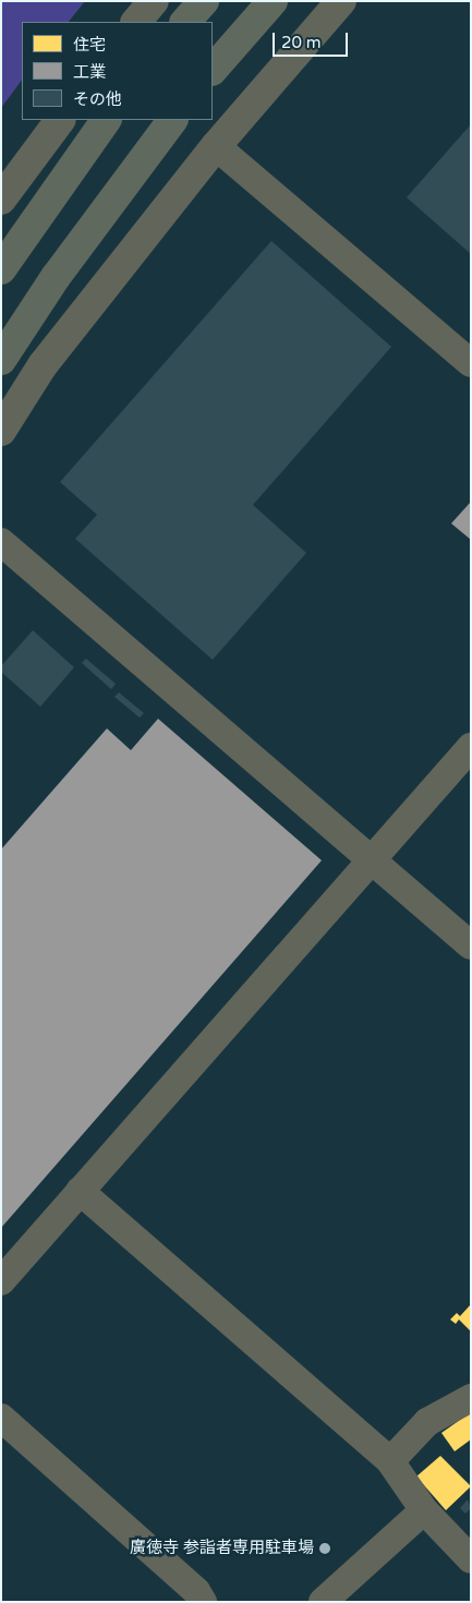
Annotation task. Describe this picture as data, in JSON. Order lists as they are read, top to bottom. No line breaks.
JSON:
{"places":["廣徳寺 参詣者専用駐車場"],"legend":["住宅","工業","その他"],"scale_bar":"20 m"}
